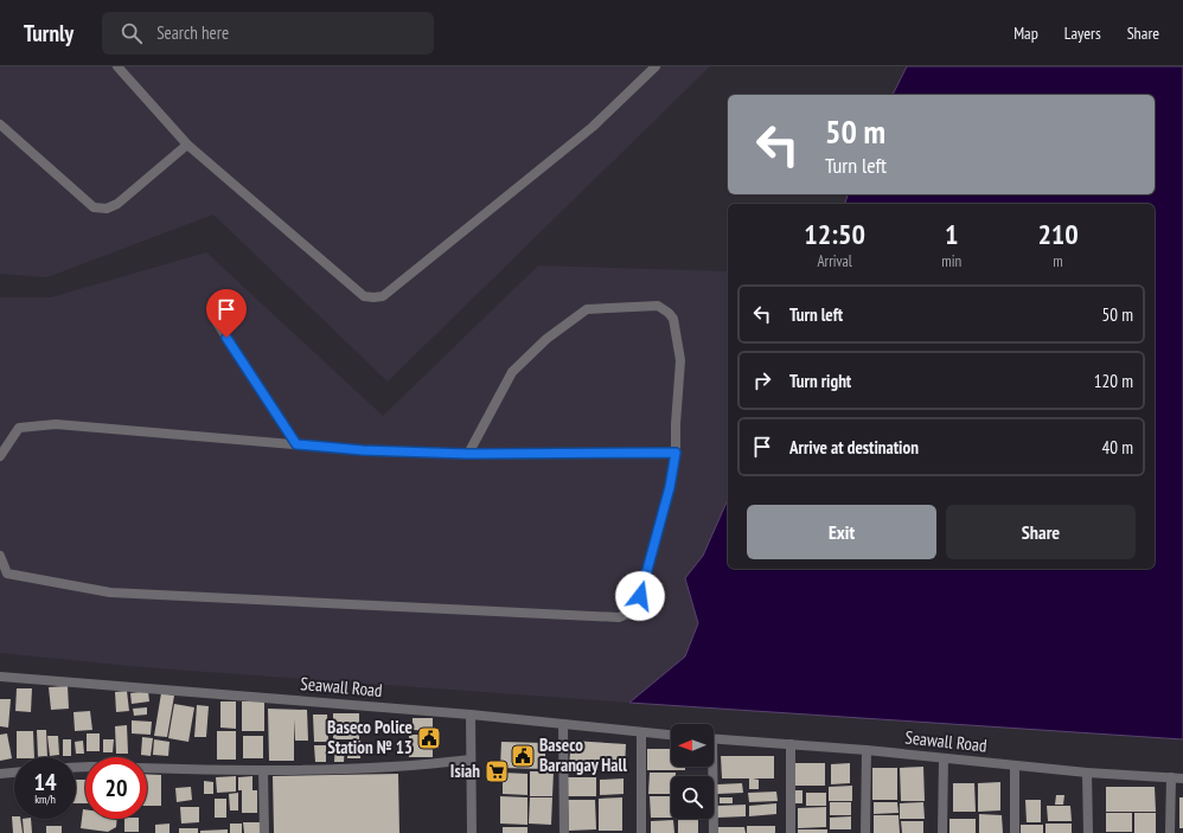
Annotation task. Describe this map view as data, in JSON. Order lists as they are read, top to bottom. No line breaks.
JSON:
{"streets":{"street":["Seawall Road"]},"places":{"public building":["Baseco Police Station № 13","Baseco Barangay Hall"],"supermarket":["Isiah"]},"north":"left","page":{"header":"Turnly","search":"Search here","nav":["Map","Layers","Share"],"turn":["50 m","Turn left"],"eta":["12:50","Arrival","1","min","210","m"],"list":[{"name":"Turn left","value":"50 m"},{"name":"Turn right","value":"120 m"},{"name":"Arrive at destination","value":"40 m"}],"buttons":["Exit","Share"],"speed":"14 km/h","limit":"20"}}
